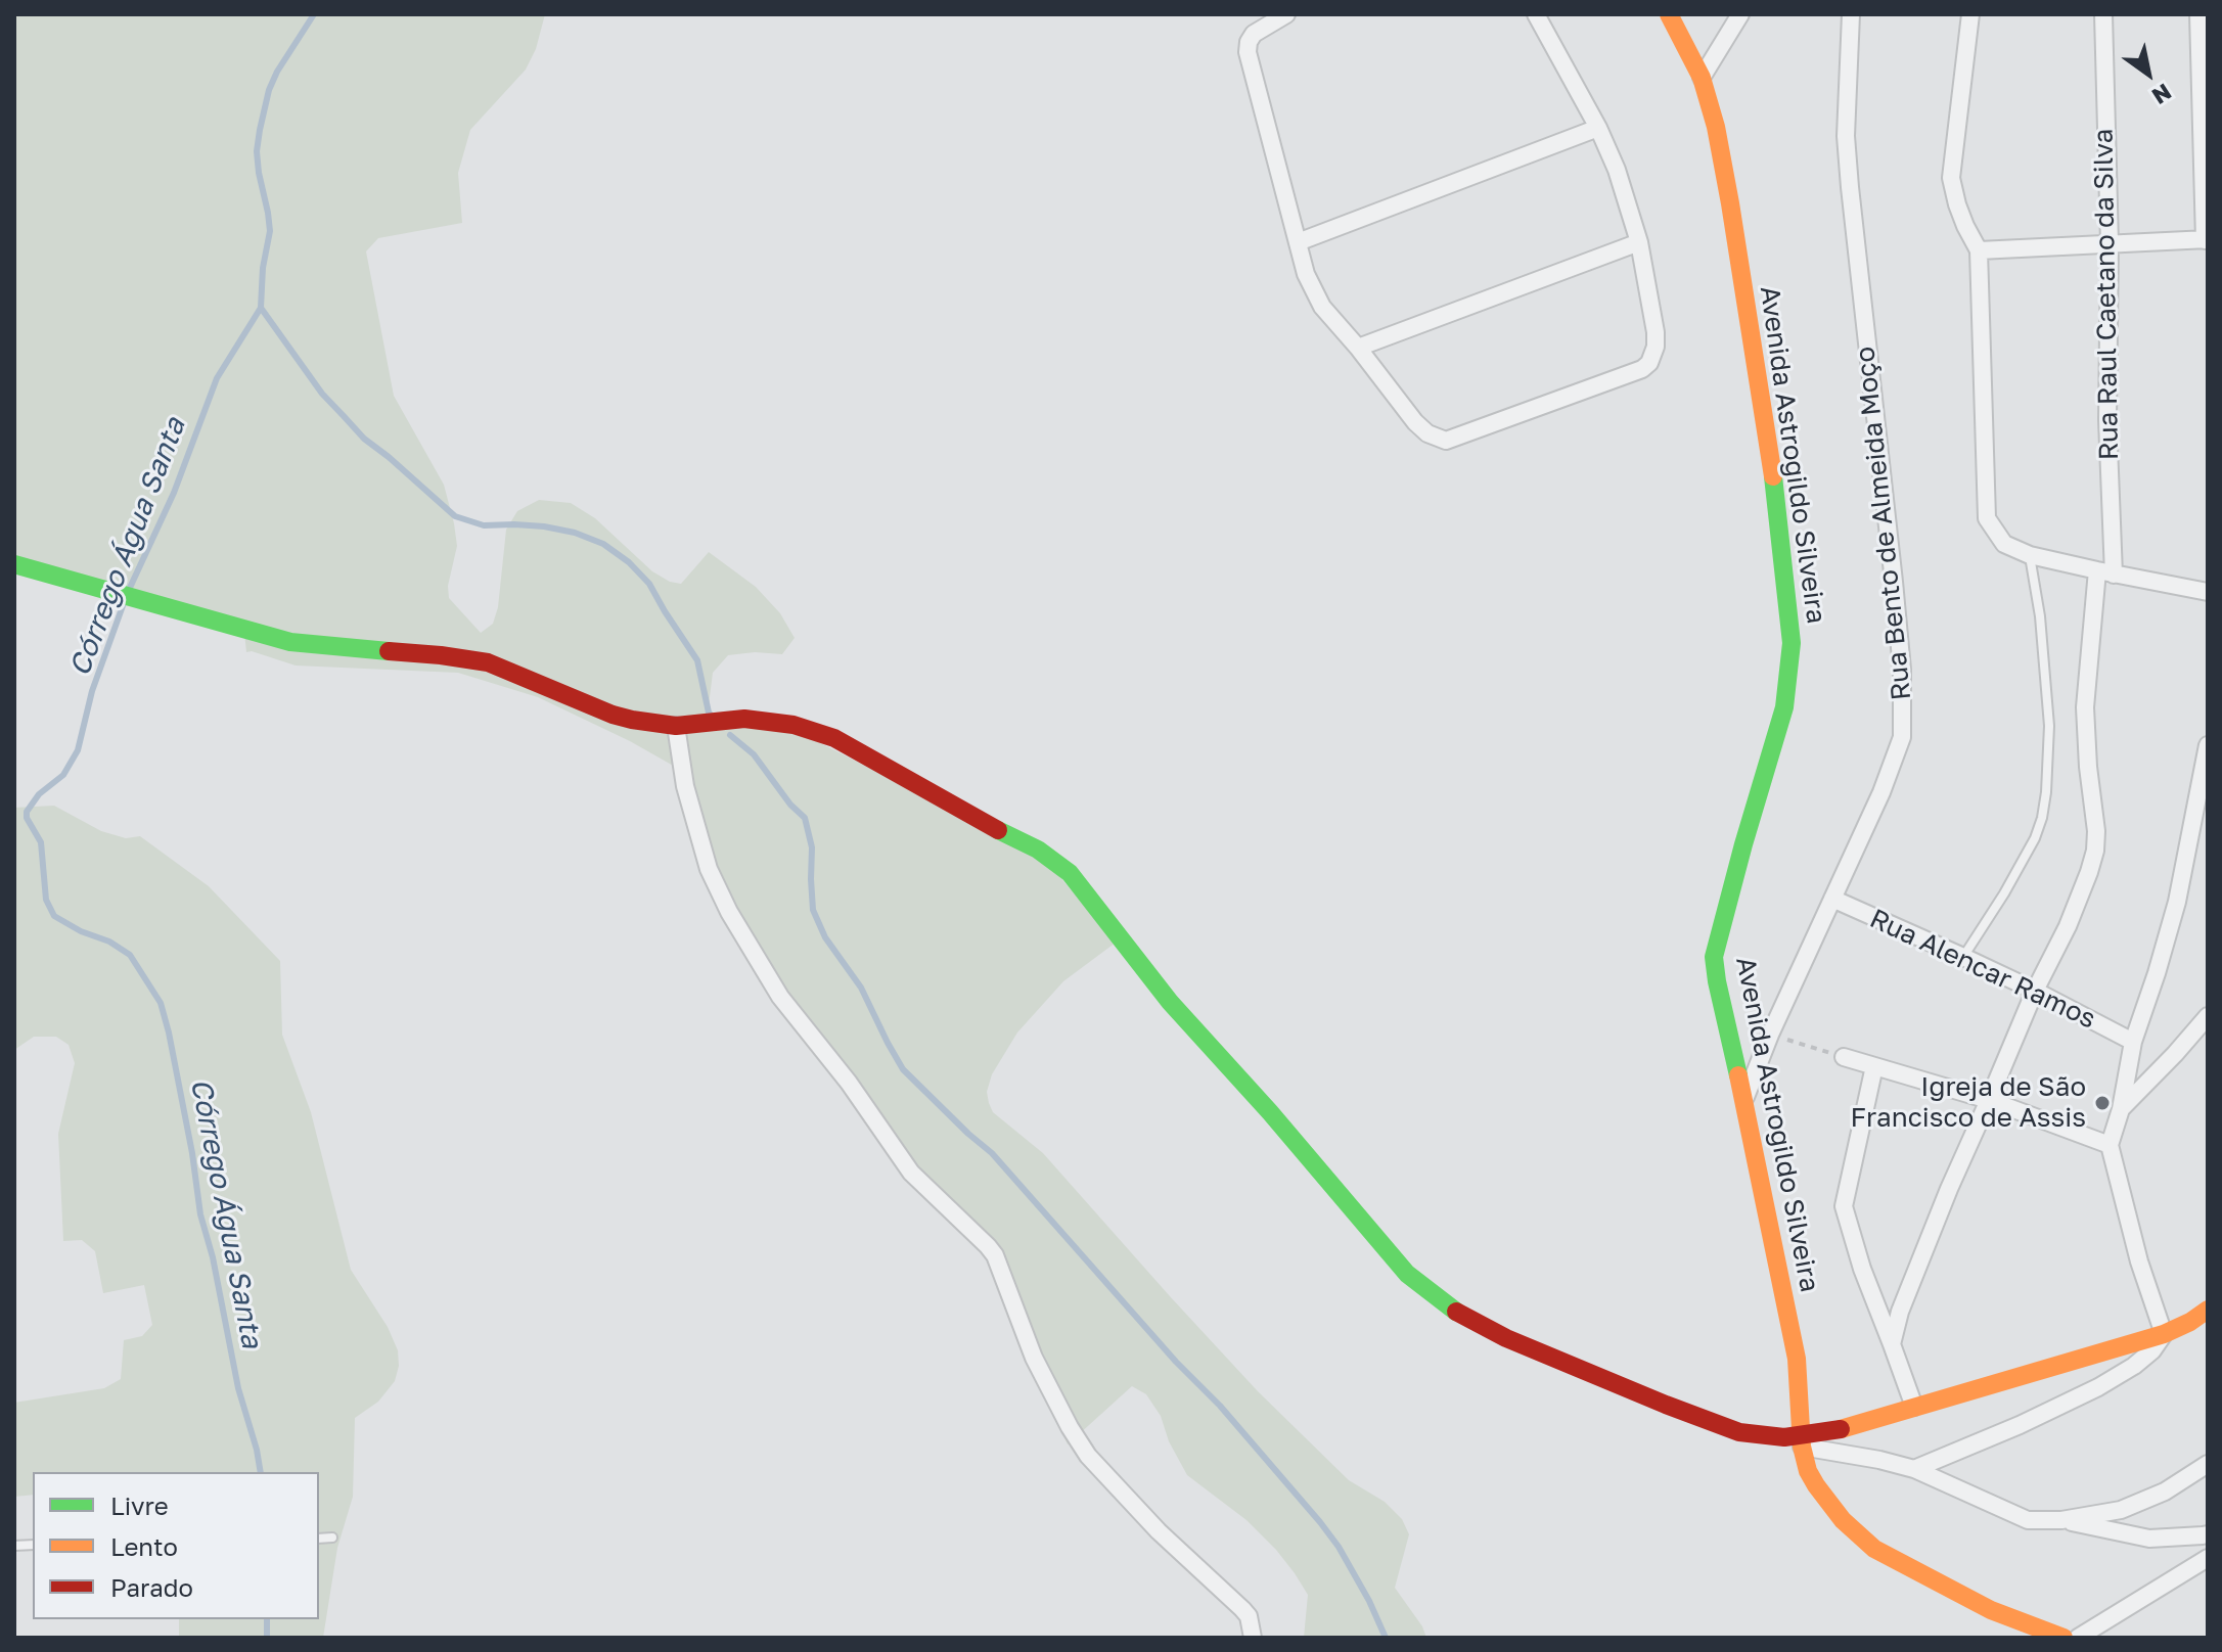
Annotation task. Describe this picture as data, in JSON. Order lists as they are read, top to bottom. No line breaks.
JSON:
{"streets":{"street":["Rua Raul Caetano da Silva","Avenida Astrogildo Silveira","Rua Bento de Almeida Moço","Rua Alencar Ramos"]},"crossings":[["Rua Raul Caetano da Silva","Rua Alencar Ramos"],["Avenida Astrogildo Silveira","Rua Bento de Almeida Moço"],["Rua Bento de Almeida Moço","Rua Alencar Ramos"]],"water":["Córrego Água Santa"],"places":["Igreja de São Francisco de Assis"],"legend":["Livre","Lento","Parado"],"north":"bottom right"}
